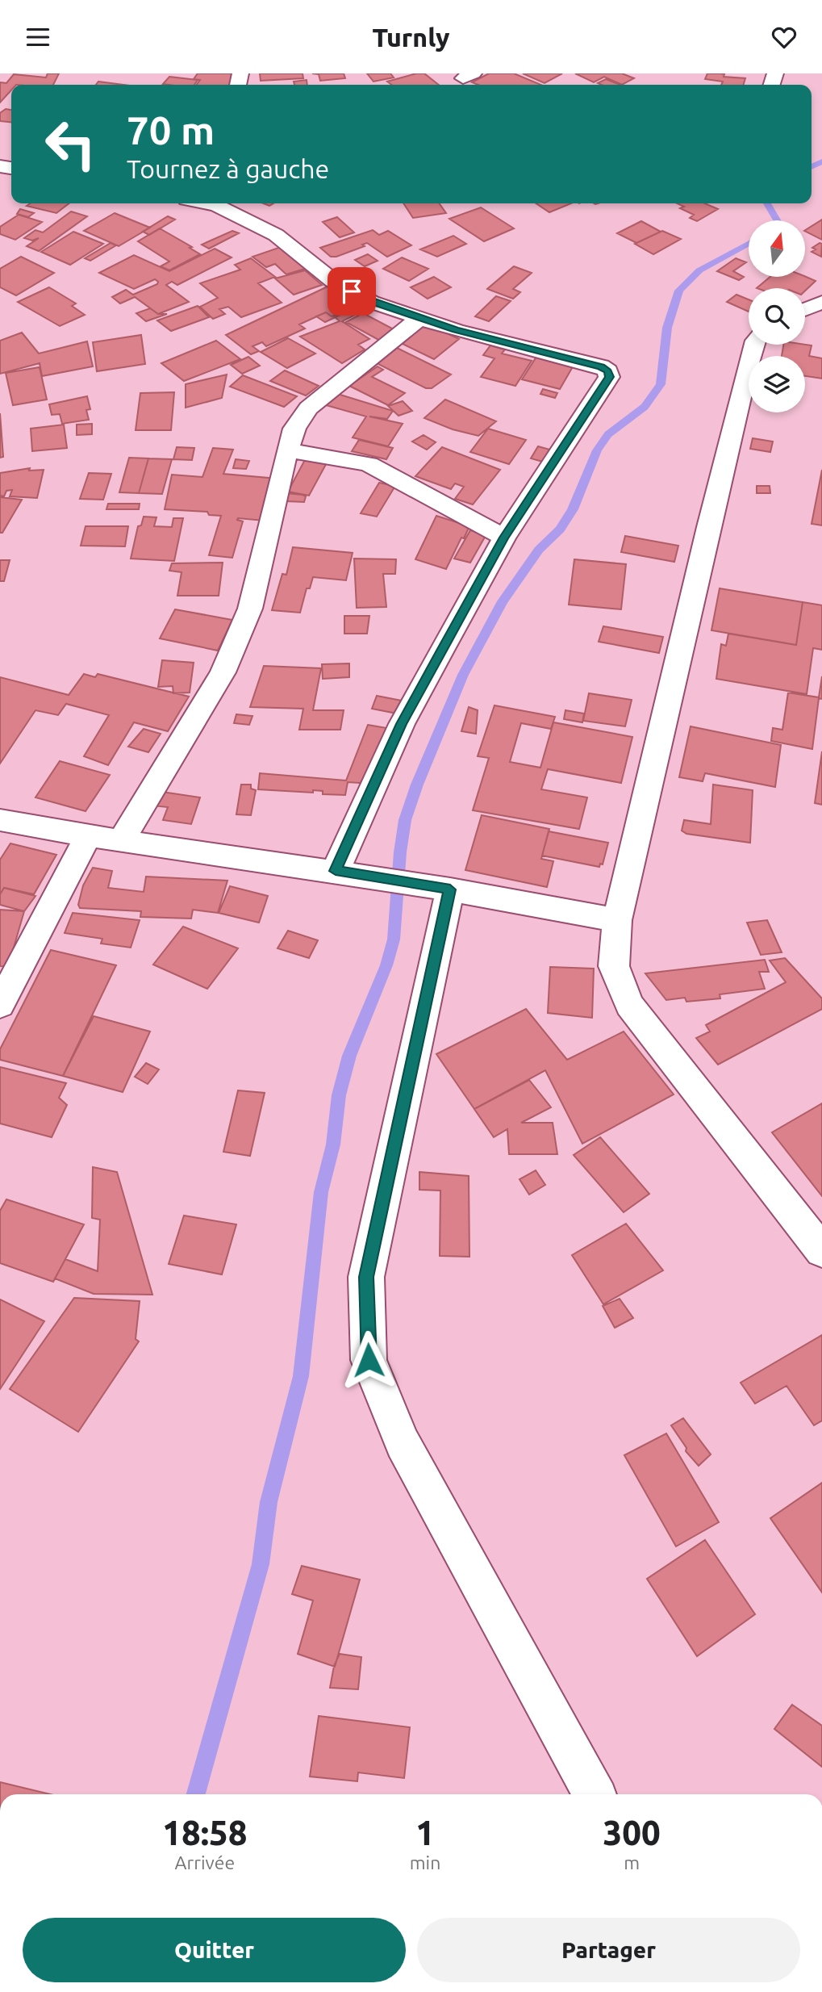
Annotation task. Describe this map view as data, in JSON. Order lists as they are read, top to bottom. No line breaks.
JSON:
{"north":"top","page":{"header":"Turnly","turn":["70 m","Tournez à gauche"],"eta":["18:58","Arrivée","1","min","300","m"],"buttons":["Quitter","Partager"]}}
